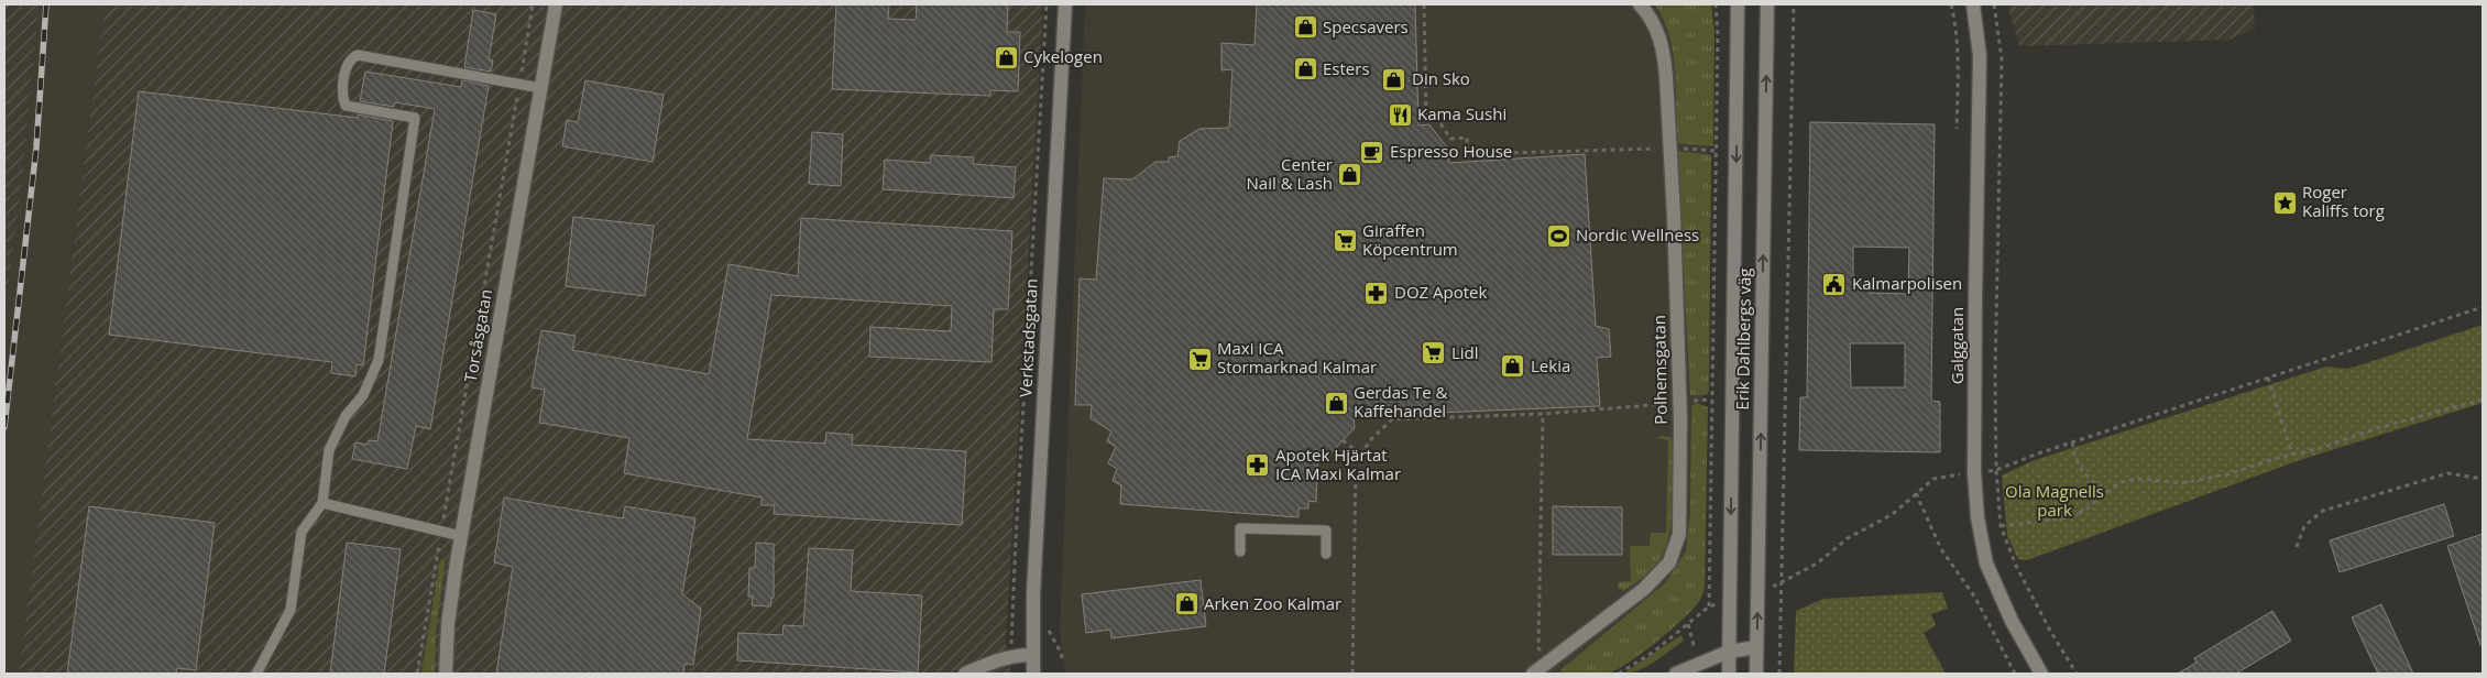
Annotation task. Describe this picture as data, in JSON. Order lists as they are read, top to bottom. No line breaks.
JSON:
{"streets":{"street":["Torsåsgatan","Verkstadsgatan","Erik Dahlbergs väg","Galggatan","Polhemsgatan"]},"parks":["Ola Magnells park"],"places":{"shop":["Specsavers","Cykelogen","Esters","Din Sko","Center Nail & Lash","Lekia","Gerdas Te & Kaffehandel","Arken Zoo Kalmar"],"restaurant":["Kama Sushi"],"cafe":["Espresso House"],"place":["Roger Kaliffs torg"],"sports":["Nordic Wellness"],"supermarket":["Giraffen Köpcentrum","Lidl","Maxi ICA Stormarknad Kalmar"],"public building":["Kalmarpolisen"],"pharmacy":["DOZ Apotek","Apotek Hjärtat ICA Maxi Kalmar"]}}
